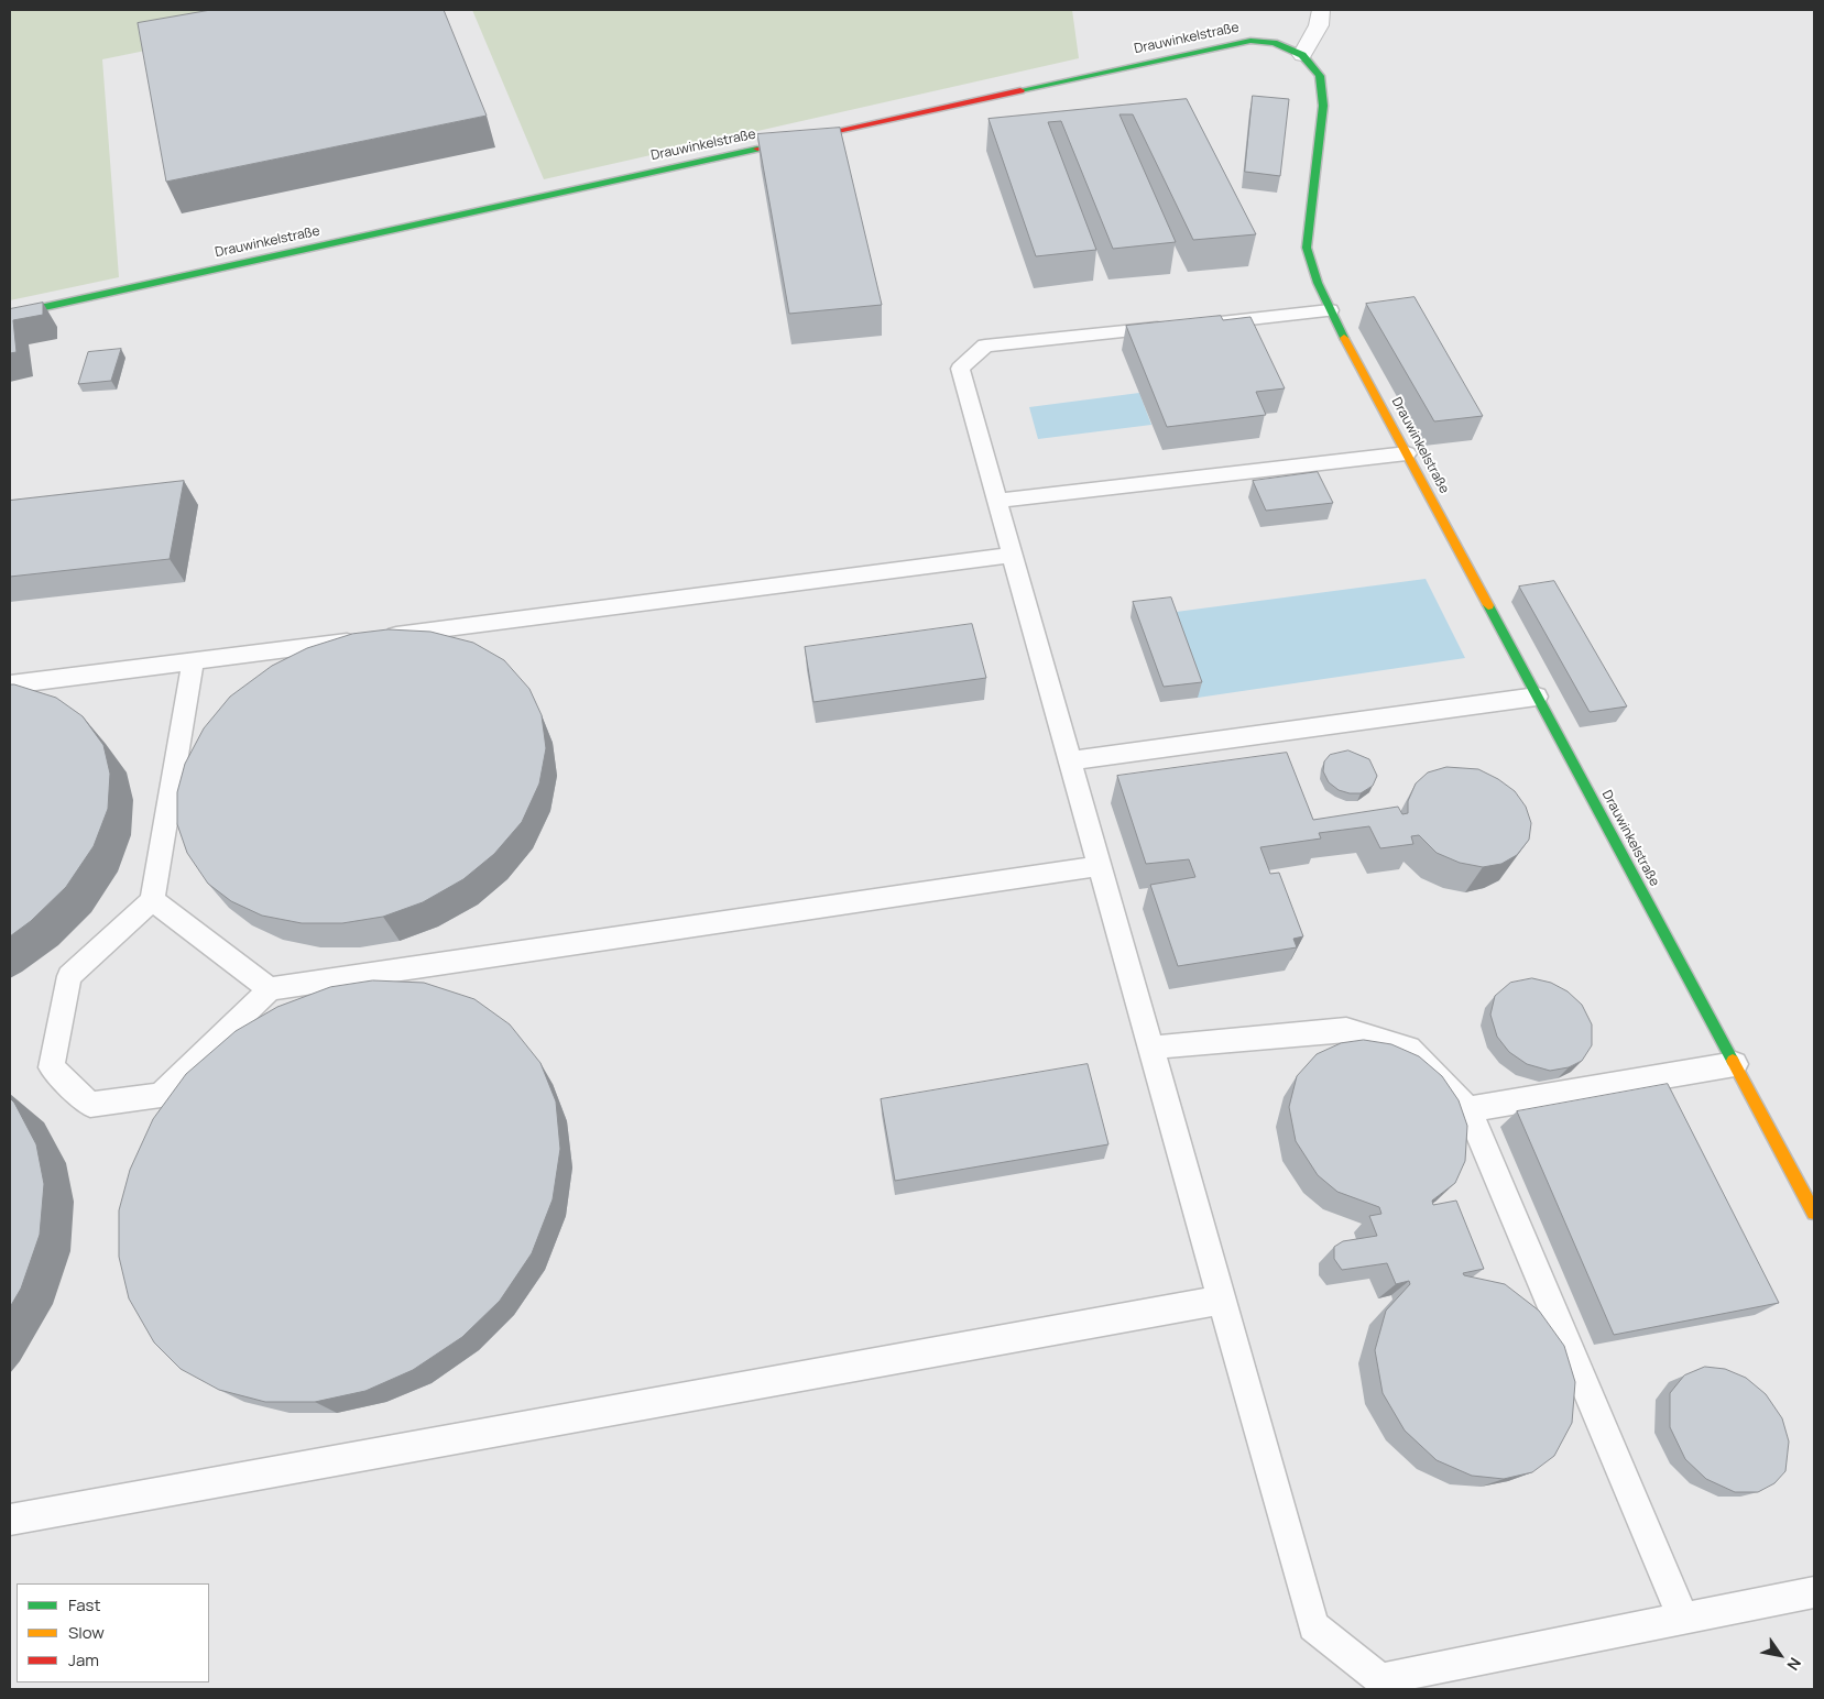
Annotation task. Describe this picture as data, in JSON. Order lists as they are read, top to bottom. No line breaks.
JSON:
{"streets":{"street":["Drauwinkelstraße"]},"legend":["Fast","Slow","Jam"],"north":"bottom right"}
